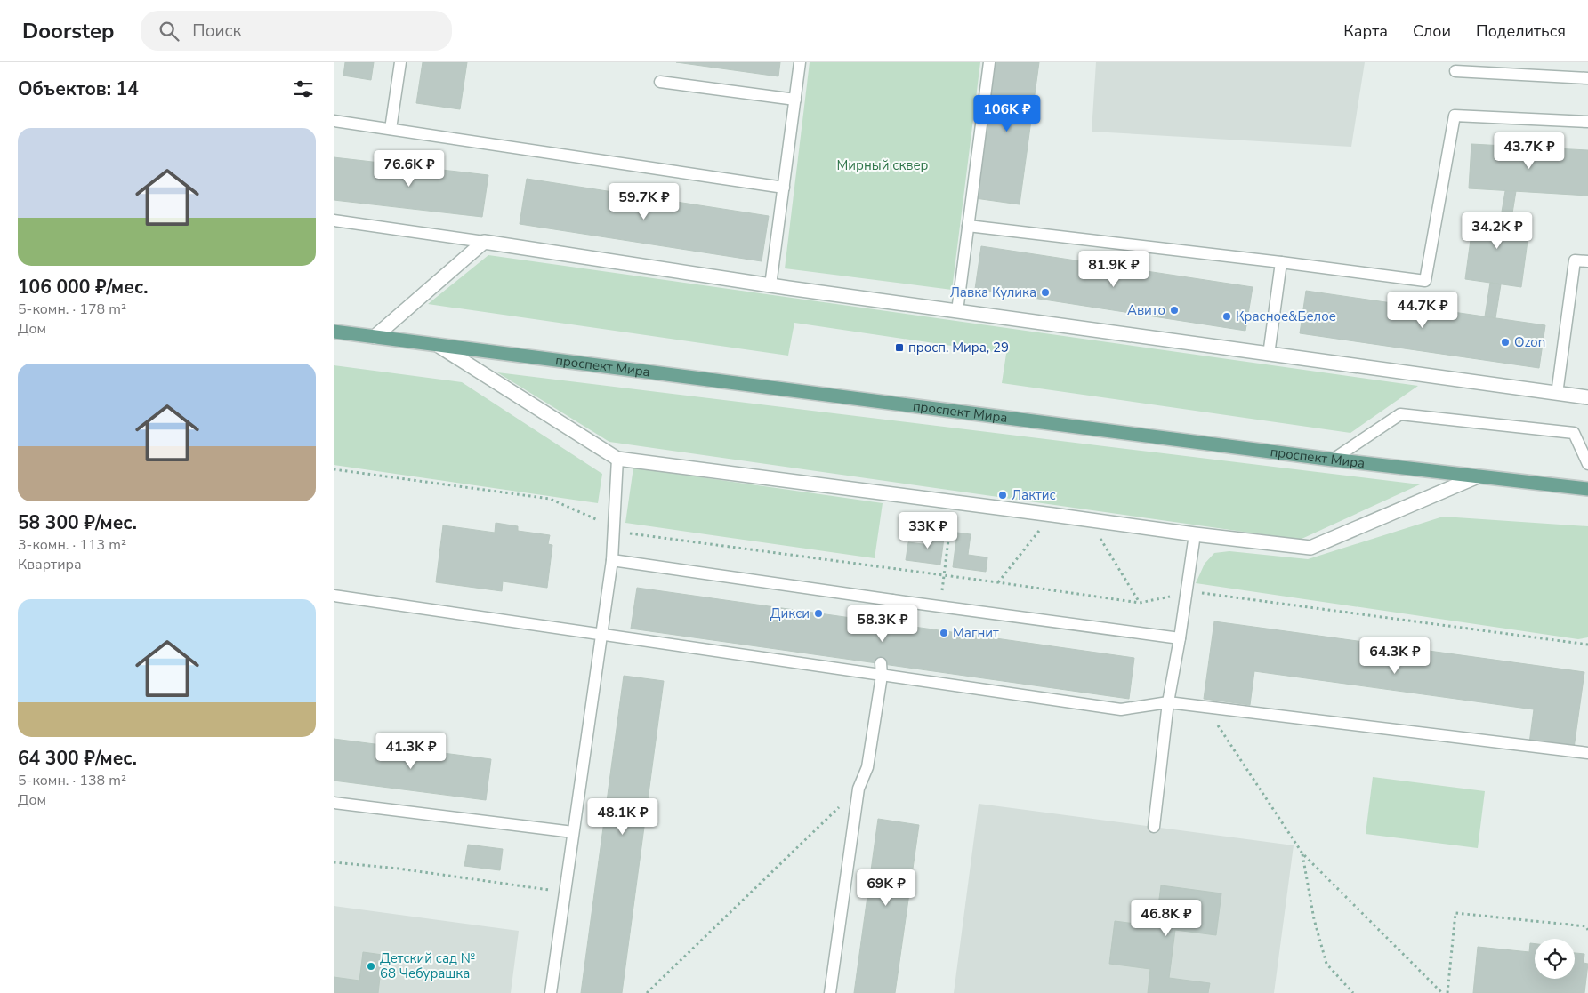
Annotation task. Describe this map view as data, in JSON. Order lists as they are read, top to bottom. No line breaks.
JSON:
{"streets":{"main road":["проспект Мира"]},"parks":["Мирный сквер"],"places":{"other":["Лавка Кулика","Авито","Красное&Белое","Ozon","Лактис","Дикси","Магнит","Детский сад № 68 Чебурашка"],"transit":["просп. Мира, 29"]},"page":{"header":"Doorstep","search":"Поиск","nav":["Карта","Слои","Поделиться"],"heading":"Объектов: 14","price":["106K ₽","43.7K ₽","76.6K ₽","59.7K ₽","34.2K ₽","81.9K ₽","44.7K ₽","33K ₽","58.3K ₽","64.3K ₽","41.3K ₽","48.1K ₽","69K ₽","46.8K ₽"],"list":[{"name":"106 000 ₽/мес.","note":"5-комн. · 178 m² · Дом"},{"name":"58 300 ₽/мес.","note":"3-комн. · 113 m² · Квартира"},{"name":"64 300 ₽/мес.","note":"5-комн. · 138 m² · Дом"}]}}
